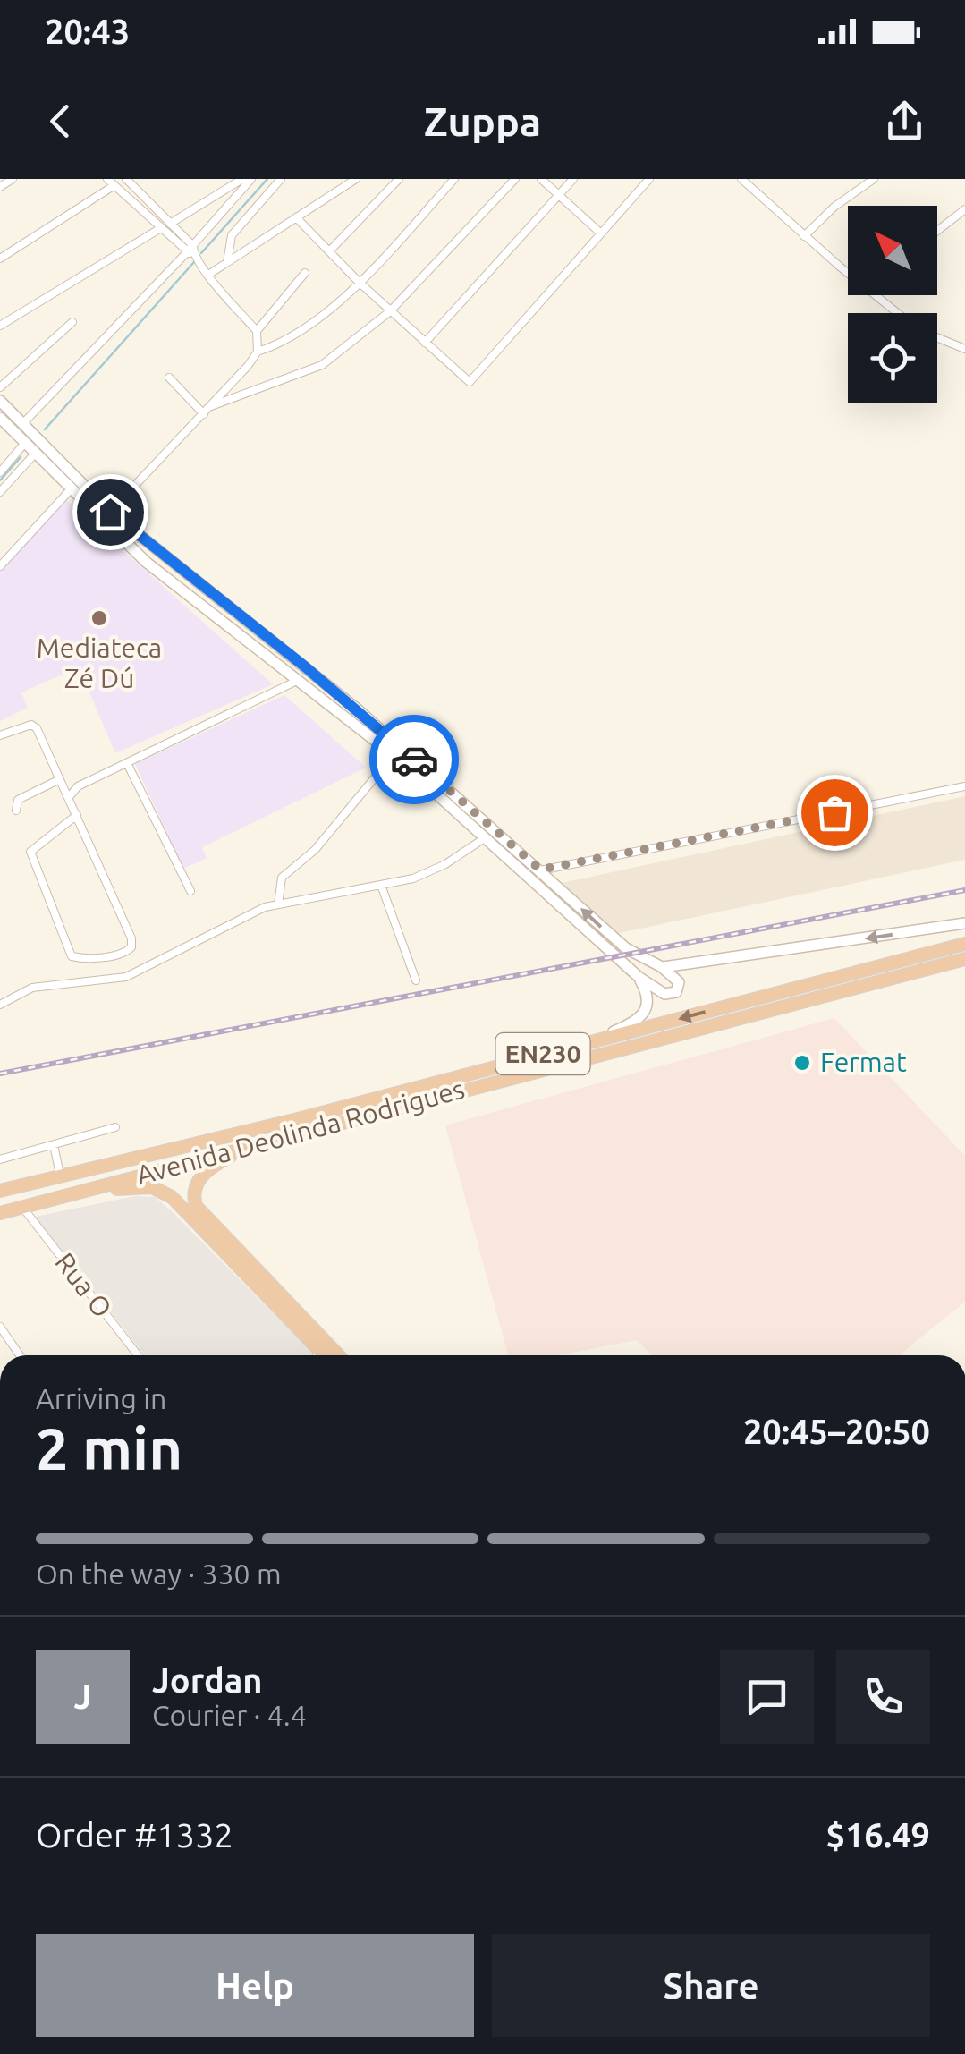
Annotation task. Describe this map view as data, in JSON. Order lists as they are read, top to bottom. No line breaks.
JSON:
{"streets":{"highway":["EN230","Avenida Deolinda Rodrigues"],"street":["Rua O"]},"crossings":[["Avenida Deolinda Rodrigues","Rua O"]],"places":["Mediateca Zé Dú","Fermat"],"north":"top left","page":{"status":"20:43","header":"Zuppa","heading":["2 min","Arriving in","20:45–20:50"],"panel":["Jordan","Courier · 4.4","Order #1332","$16.49"],"bar":"On the way · 330 m","round":"J","buttons":["Help","Share"]}}
